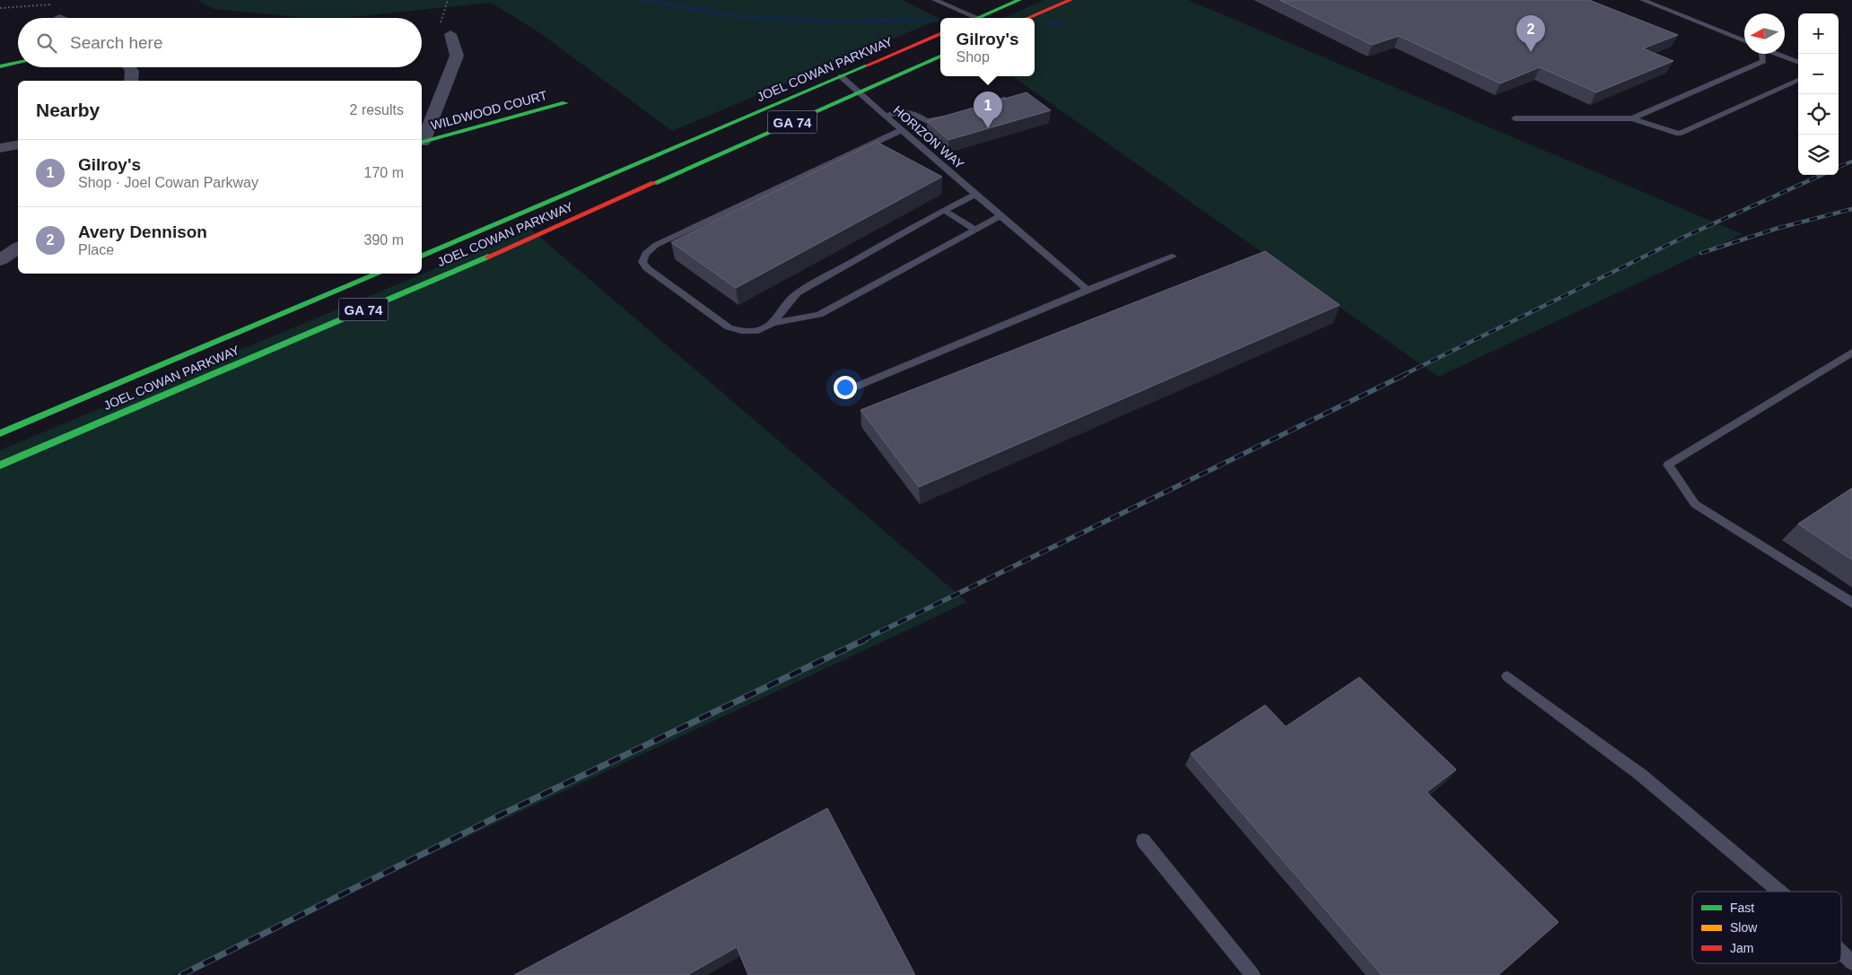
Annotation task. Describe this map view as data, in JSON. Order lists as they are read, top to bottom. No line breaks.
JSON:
{"streets":{"main road":["JOEL COWAN PARKWAY","WILDWOOD COURT","GA 74"],"lane":["HORIZON WAY"]},"crossings":[["JOEL COWAN PARKWAY","HORIZON WAY"]],"legend":["Fast","Slow","Jam"],"north":"left","page":{"map_buttons":["+","−"],"pins":["2","1"],"popup":["Gilroy's","Shop"],"search":"Search here","heading":["Nearby","2 results"],"list":[{"mark":"1","name":"Gilroy's","note":"Shop · Joel Cowan Parkway","value":"170 m"},{"mark":"2","name":"Avery Dennison","note":"Place","value":"390 m"}]}}
